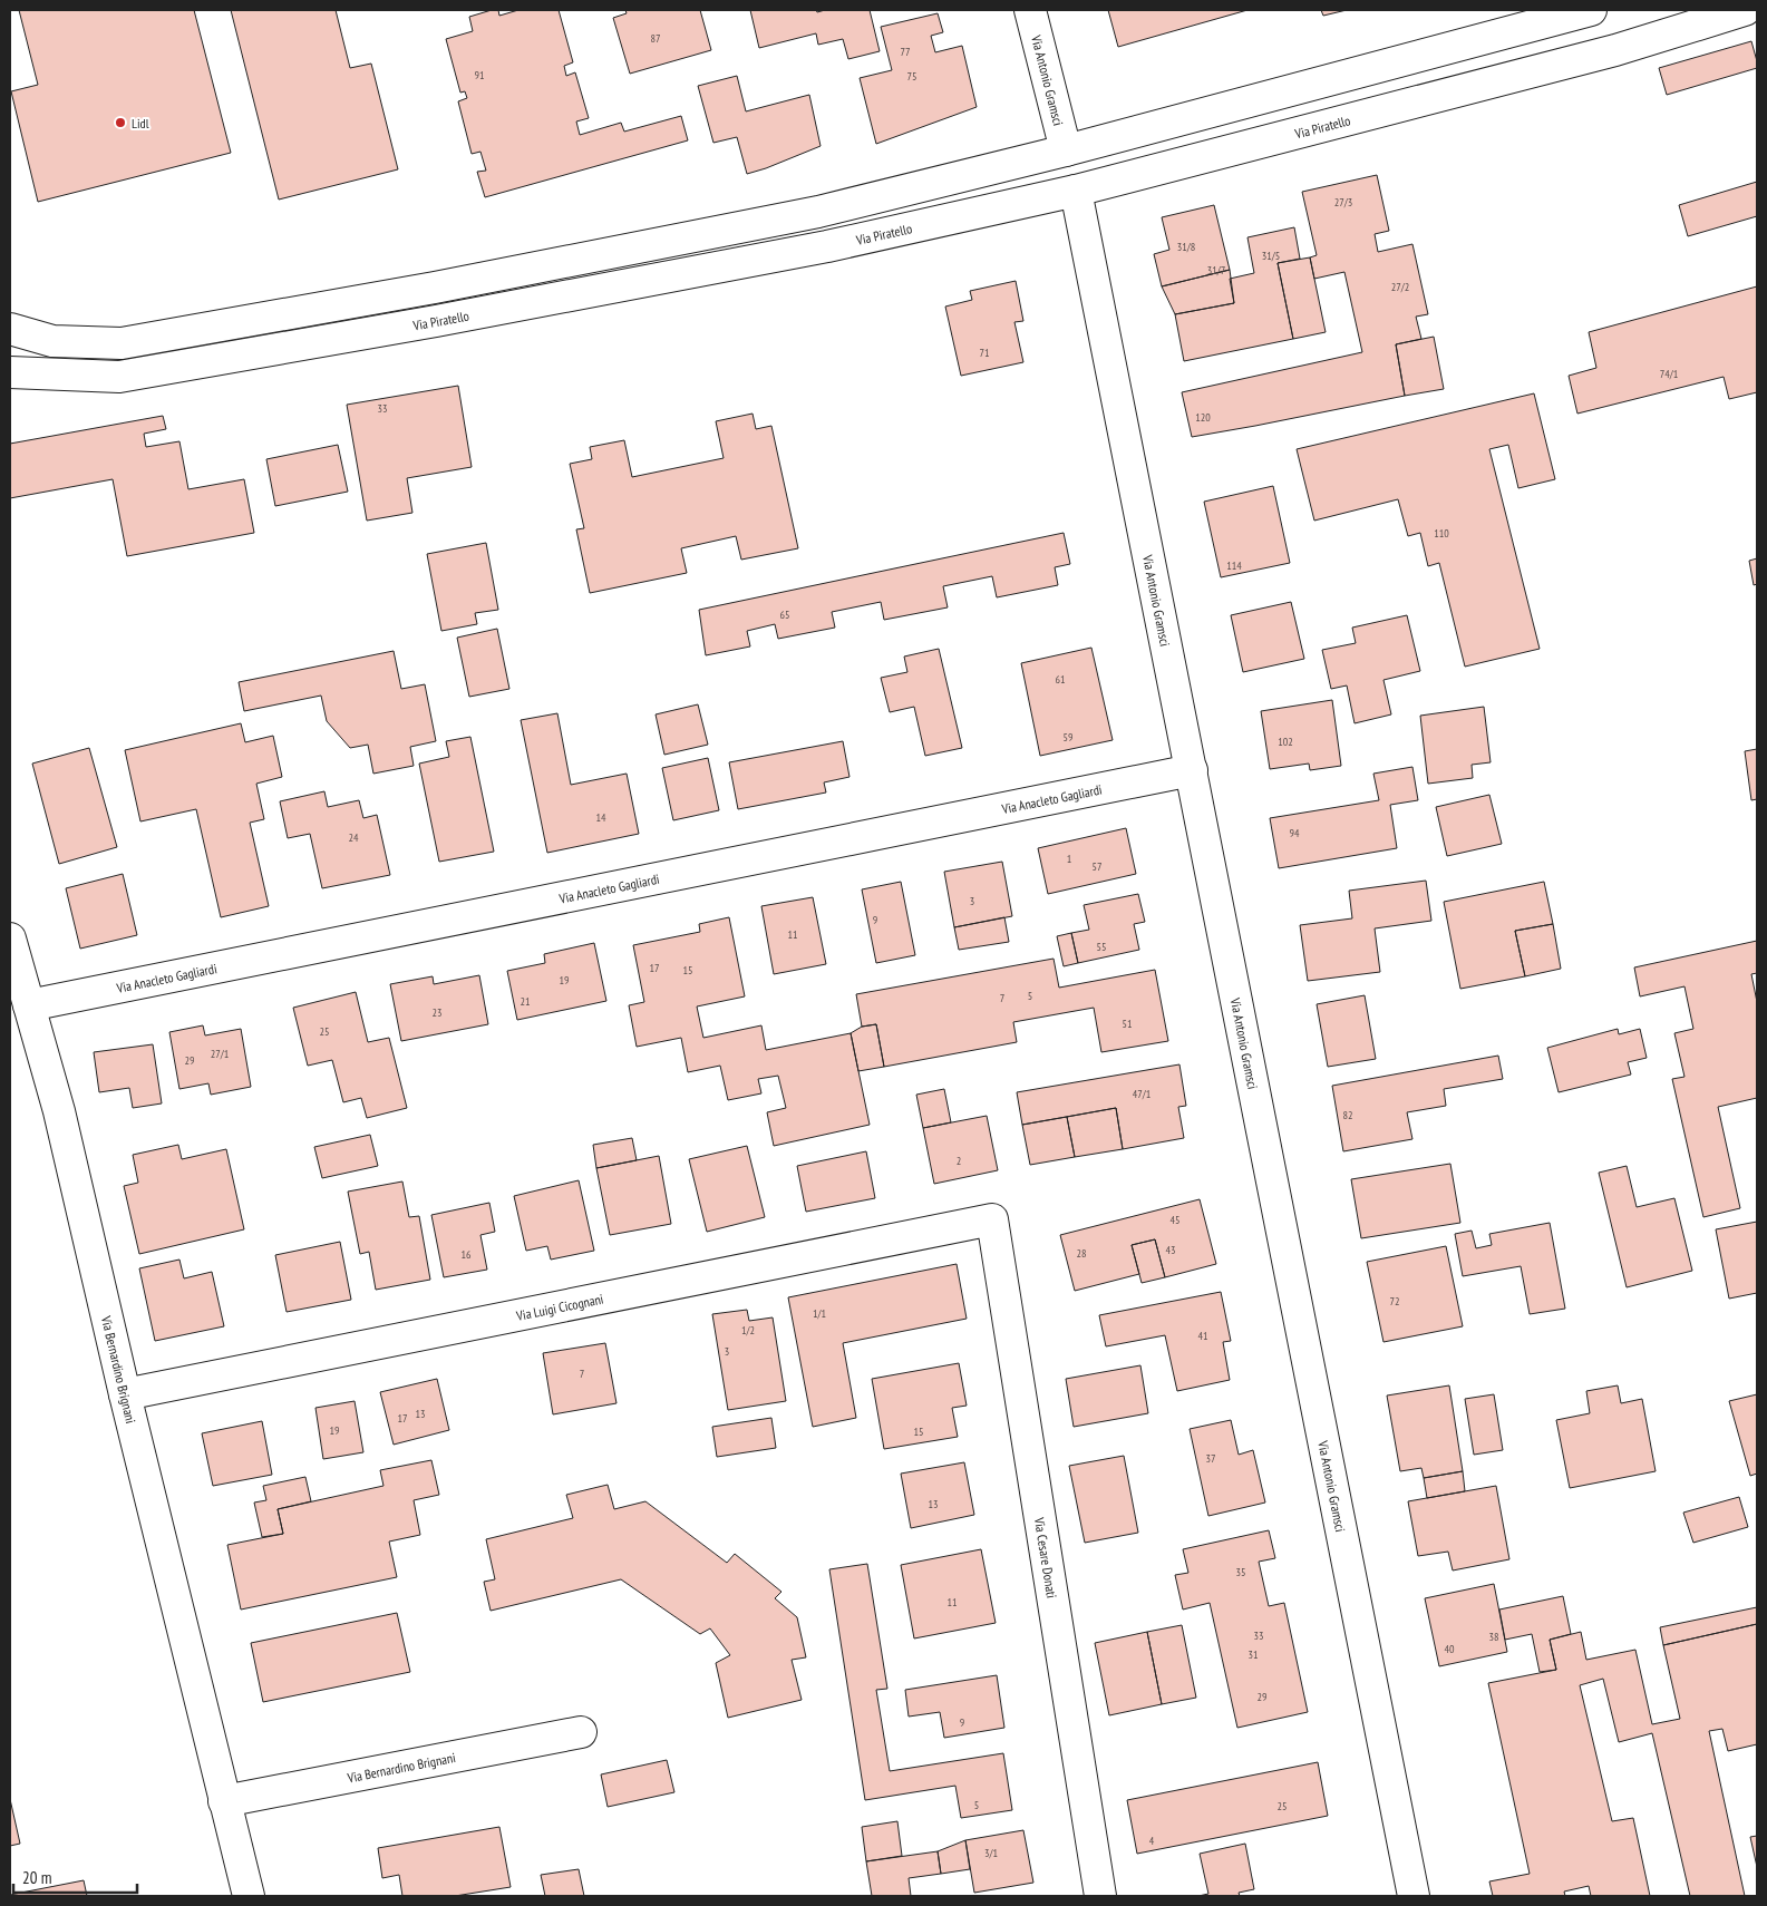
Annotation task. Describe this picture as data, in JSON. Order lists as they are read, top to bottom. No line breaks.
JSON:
{"streets":{"street":["Via Antonio Gramsci","Via Piratello","Via Anacleto Gagliardi","Via Luigi Cicognani","Via Bernardino Brignani","Via Cesare Donati"]},"crossings":[["Via Antonio Gramsci","Via Piratello"],["Via Antonio Gramsci","Via Anacleto Gagliardi"],["Via Anacleto Gagliardi","Via Bernardino Brignani"],["Via Luigi Cicognani","Via Bernardino Brignani"],["Via Luigi Cicognani","Via Cesare Donati"]],"places":["Lidl"],"house_numbers":["87","77","91","75","27/3","31/8","31/5","31/7","27/2","71","74/1","33","120","110","114","65","61","59","102","14","94","24","1","57","3","9","11","55","17","15","19","5","7","21","23","51","25","27/1","29","47/1","82","2","45","43","28","16","72","1/1","1/2","41","3","7","13","17","19","15","37","13","35","11","33","38","40","31","29","9","5","25","4","3/1"],"scale_bar":"20 m"}
